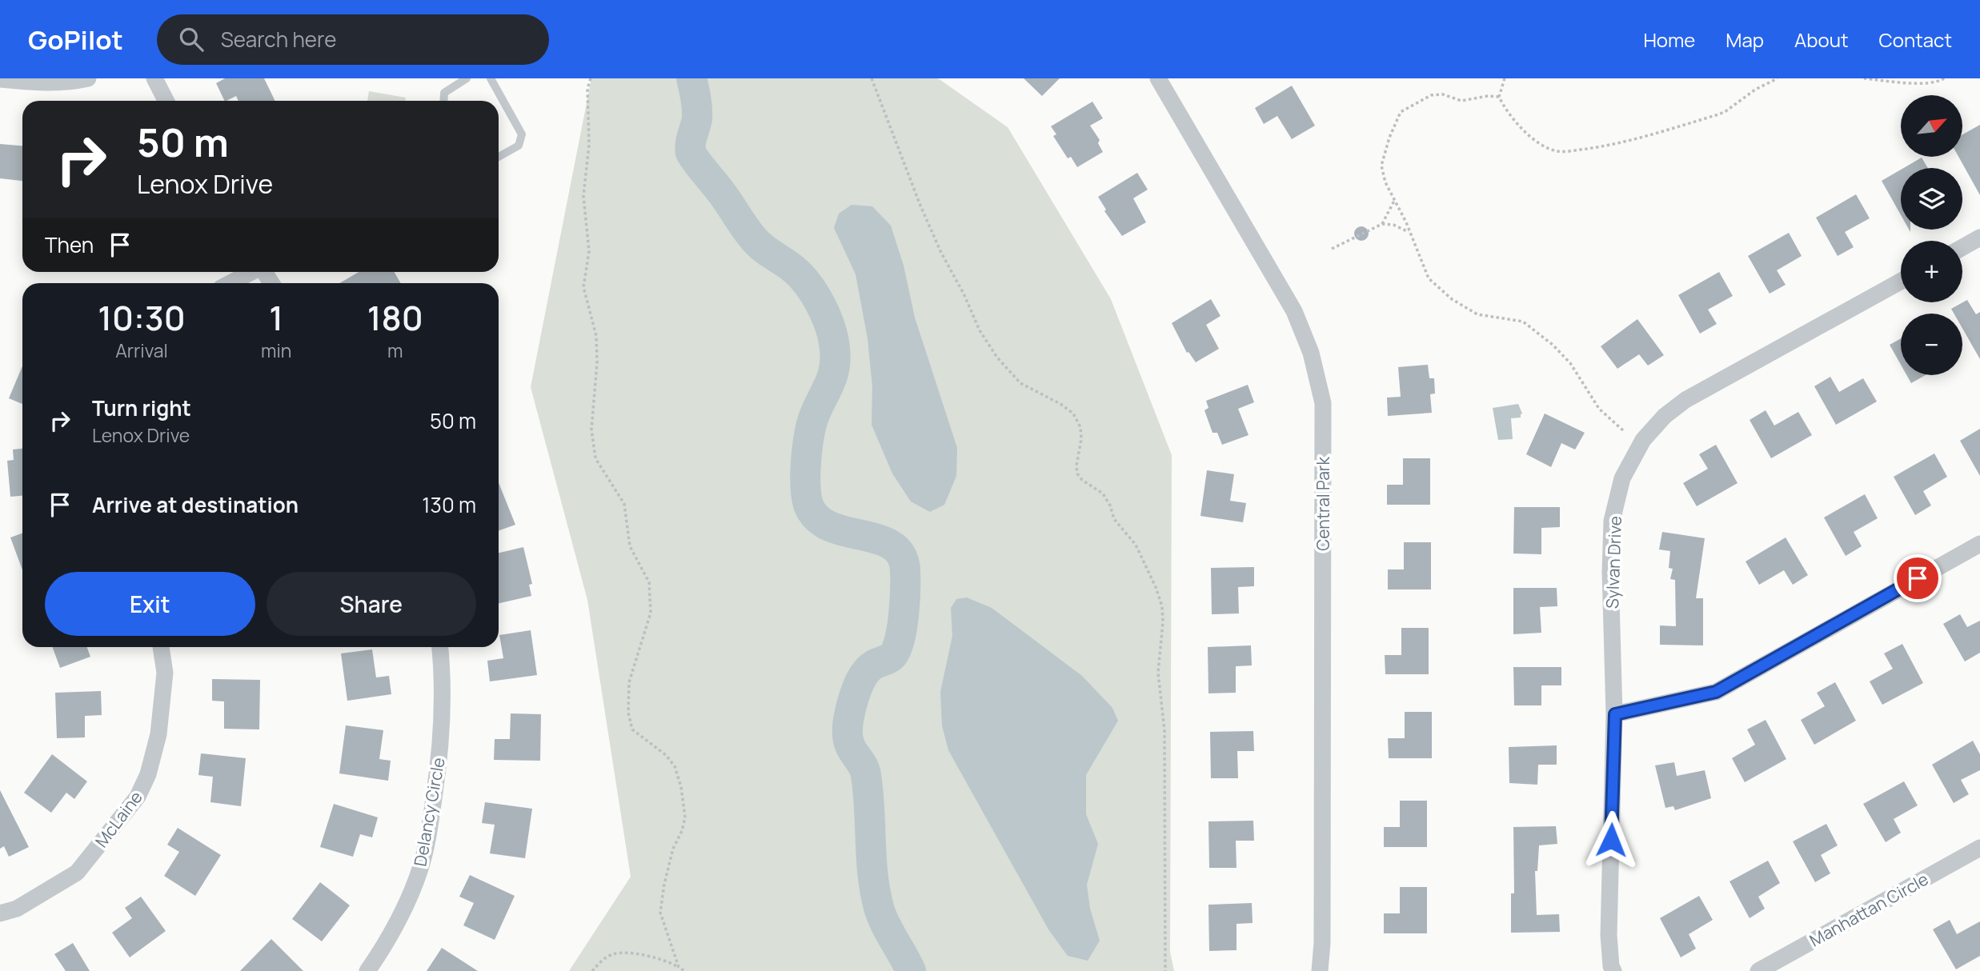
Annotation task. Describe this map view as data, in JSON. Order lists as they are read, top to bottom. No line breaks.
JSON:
{"streets":{"street":["Central Park","Sylvan Drive","Delancy Circle","McLaine","Manhattan Circle"]},"north":"top right","page":{"header":"GoPilot","search":"Search here","nav":["Home","Map","About","Contact"],"map_buttons":["+","−"],"turn":["50 m","Lenox Drive"],"then":"Then","eta":["10:30","Arrival","1","min","180","m"],"list":[{"name":"Turn right","note":"Lenox Drive","value":"50 m"},{"name":"Arrive at destination","value":"130 m"}],"buttons":["Exit","Share"]}}
